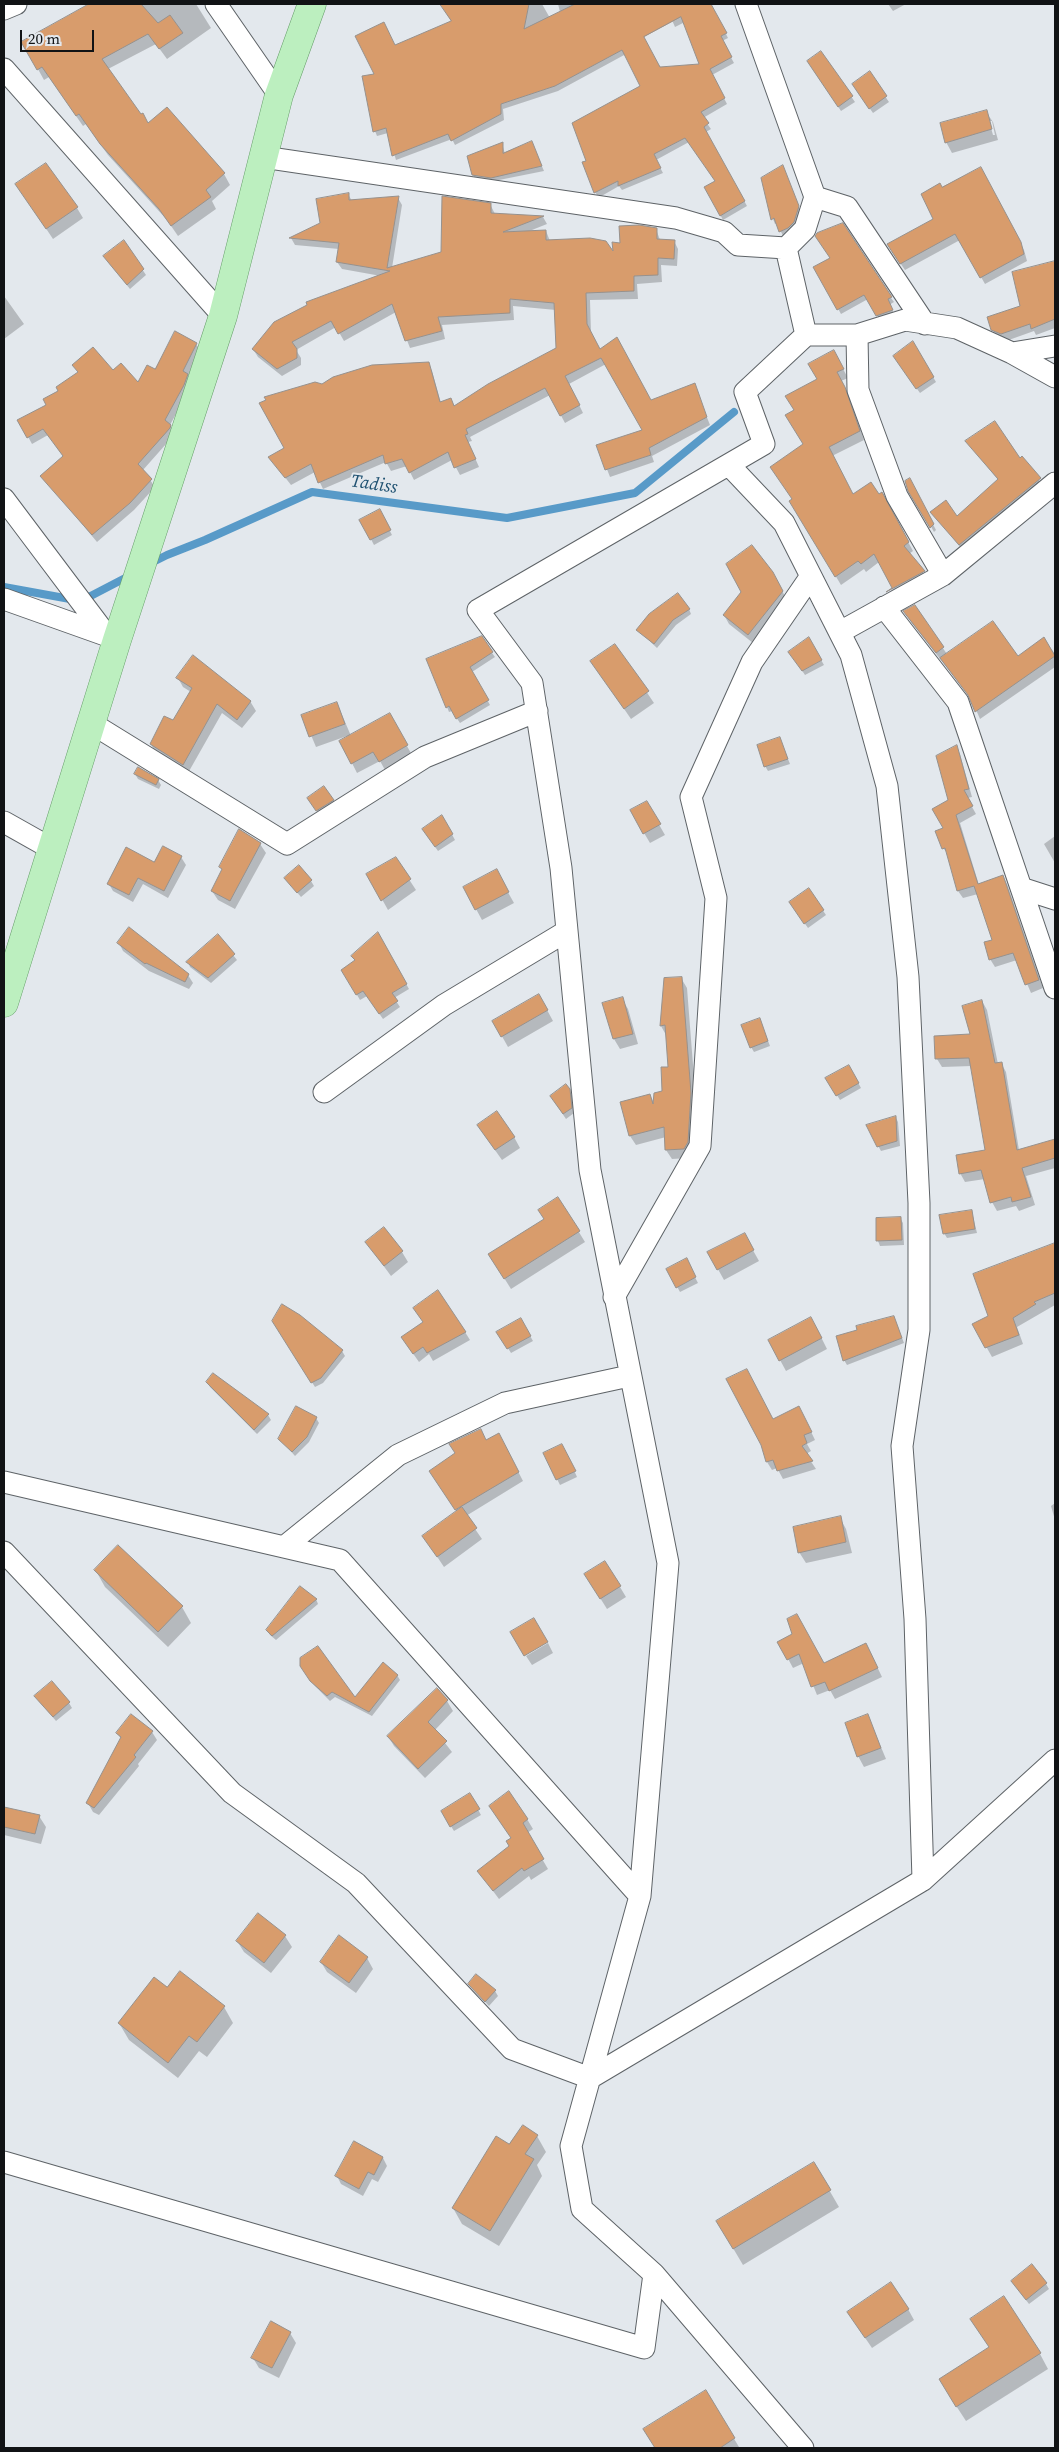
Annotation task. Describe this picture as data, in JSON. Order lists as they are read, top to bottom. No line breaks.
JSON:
{"water":["Tadiss"],"scale_bar":"20 m"}
